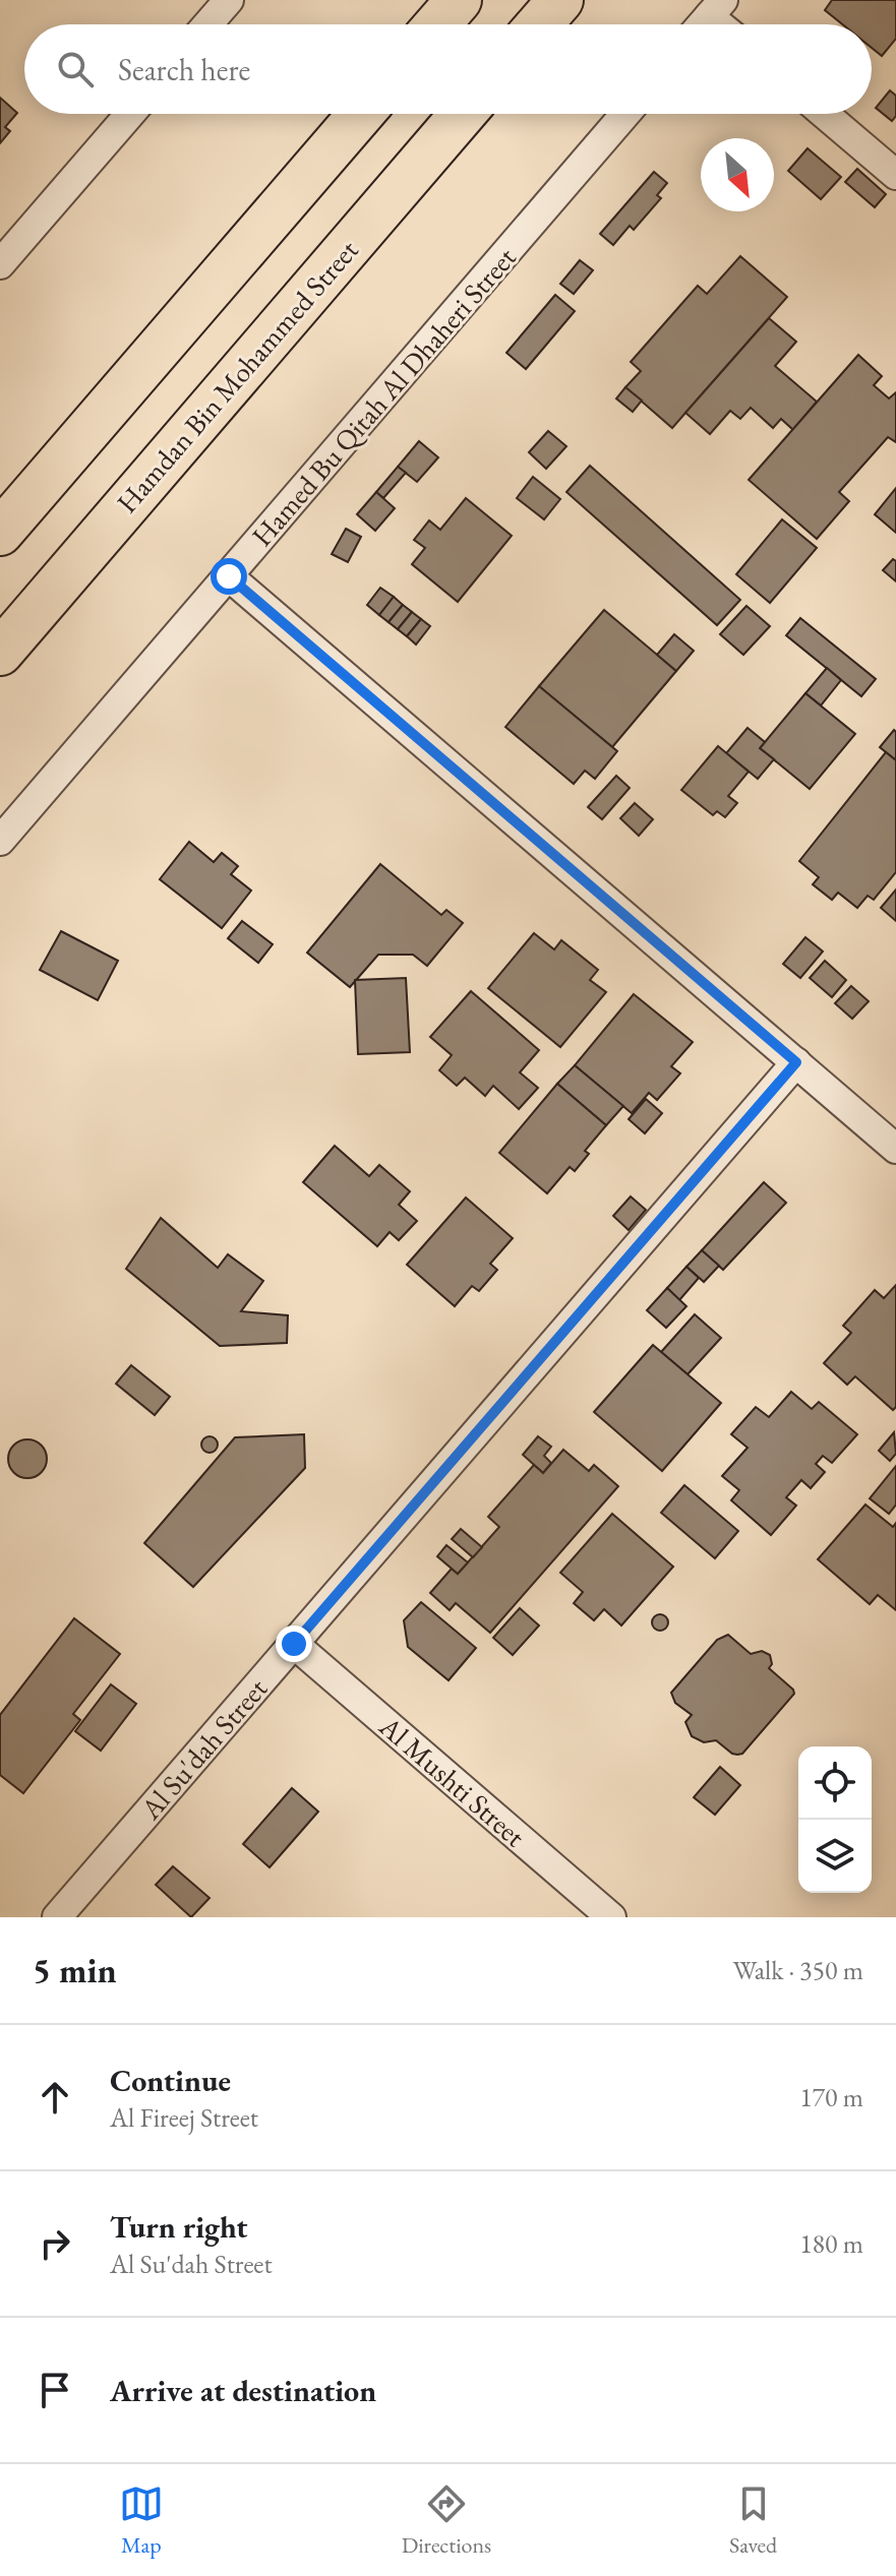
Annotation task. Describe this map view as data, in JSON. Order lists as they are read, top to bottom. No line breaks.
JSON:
{"streets":{"main road":["Hamdan Bin Mohammed Street"],"street":["Hamed Bu Qitah Al Dhaheri Street","Al Su'dah Street","Al Mushti Street"]},"crossings":[["Al Su'dah Street","Al Mushti Street"]],"north":"bottom right","page":{"search":"Search here","heading":["5 min","Walk · 350 m"],"list":[["Continue","Al Fireej Street","170 m"],["Turn right","Al Su'dah Street","180 m"],"Arrive at destination"],"nav":["Map","Directions","Saved"]}}
